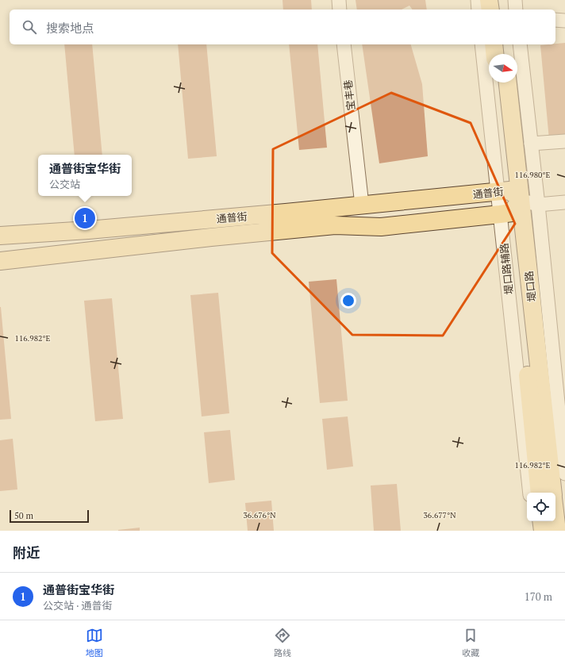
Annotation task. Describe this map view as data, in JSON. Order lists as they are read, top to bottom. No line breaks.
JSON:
{"streets":{"main road":["通普街","堤口路"],"street":["宝丰巷","堤口路辅路"]},"crossings":[["宝丰巷","通普街"],["通普街","堤口路辅路"],["通普街","堤口路"],["堤口路辅路","堤口路"]],"scale_bar":"50 m","north":"right","page":{"search":"搜索地点","popup":["通普街宝华街","公交站"],"pins":"1","scale":"50 m","heading":"附近","list":[{"mark":"1","name":"通普街宝华街","note":"公交站 · 通普街","value":"170 m"}],"nav":["地图","路线","收藏"]},"coordinates":["116.980°E","116.982°E","36.676°N","36.677°N"]}
